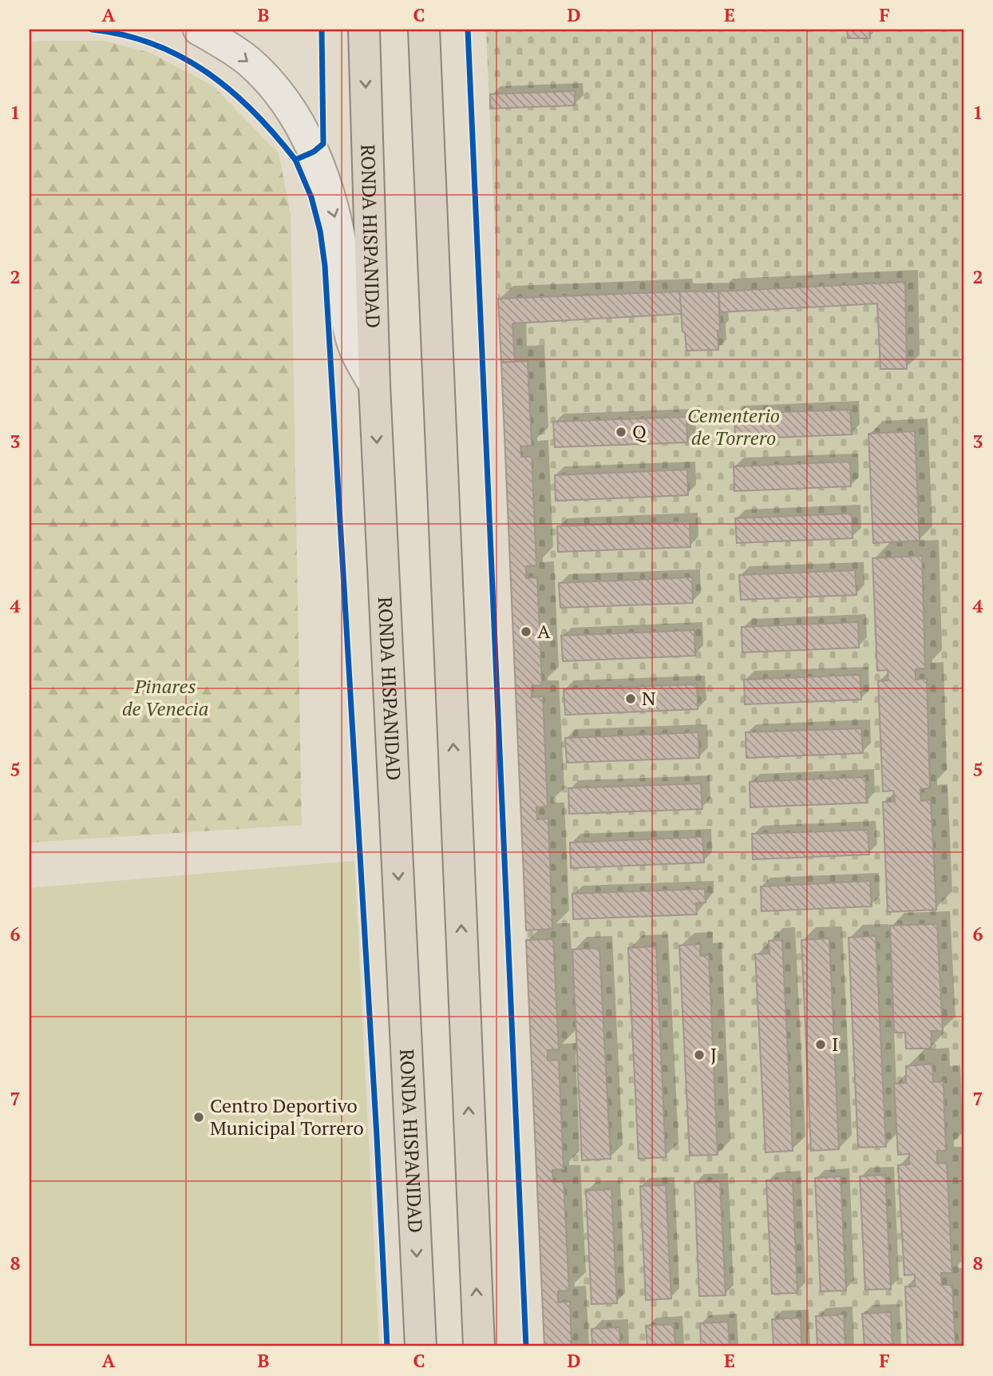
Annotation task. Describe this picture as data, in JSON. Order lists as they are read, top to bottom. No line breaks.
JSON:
{"streets":{"highway":["RONDA HISPANIDAD"]},"parks":["Cementerio de Torrero","Pinares de Venecia"],"places":["Q","A","N","I","J","Centro Deportivo Municipal Torrero"],"grid":{"columns":["A","B","C","D","E","F"],"rows":["1","2","3","4","5","6","7","8"]}}
